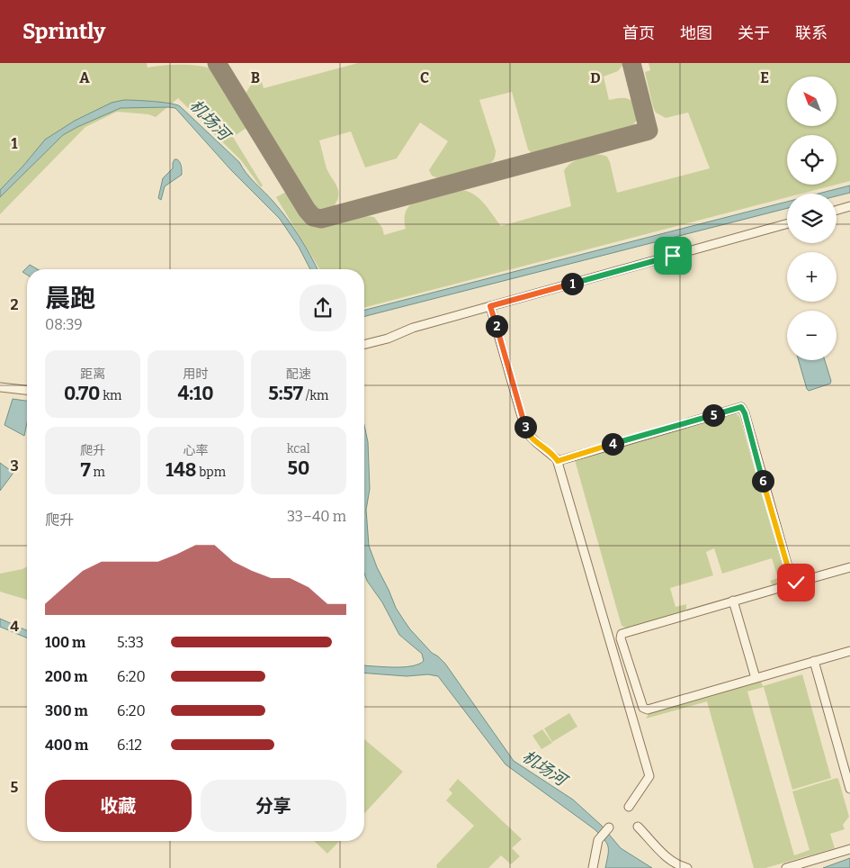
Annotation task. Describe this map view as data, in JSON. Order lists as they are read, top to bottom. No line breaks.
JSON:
{"water":["机场河"],"north":"top left","page":{"header":"Sprintly","nav":["首页","地图","关于","联系"],"map_buttons":["+","−"],"heading":["晨跑","08:39"],"pins":["1","2","5","3","4","6"],"stats":[["距离","0.70 km"],["用时","4:10"],["配速","5:57 /km"],["爬升","7 m"],["心率","148 bpm"],["kcal","50"]],"chart":["爬升","33–40 m"],"list":[{"name":"100 m","note":"5:33"},{"name":"200 m","note":"6:20"},{"name":"300 m","note":"6:20"},{"name":"400 m","note":"6:12"}],"buttons":["收藏","分享"]},"grid":{"columns":["A","B","C","D","E"],"rows":["1","2","3","4","5"]}}
